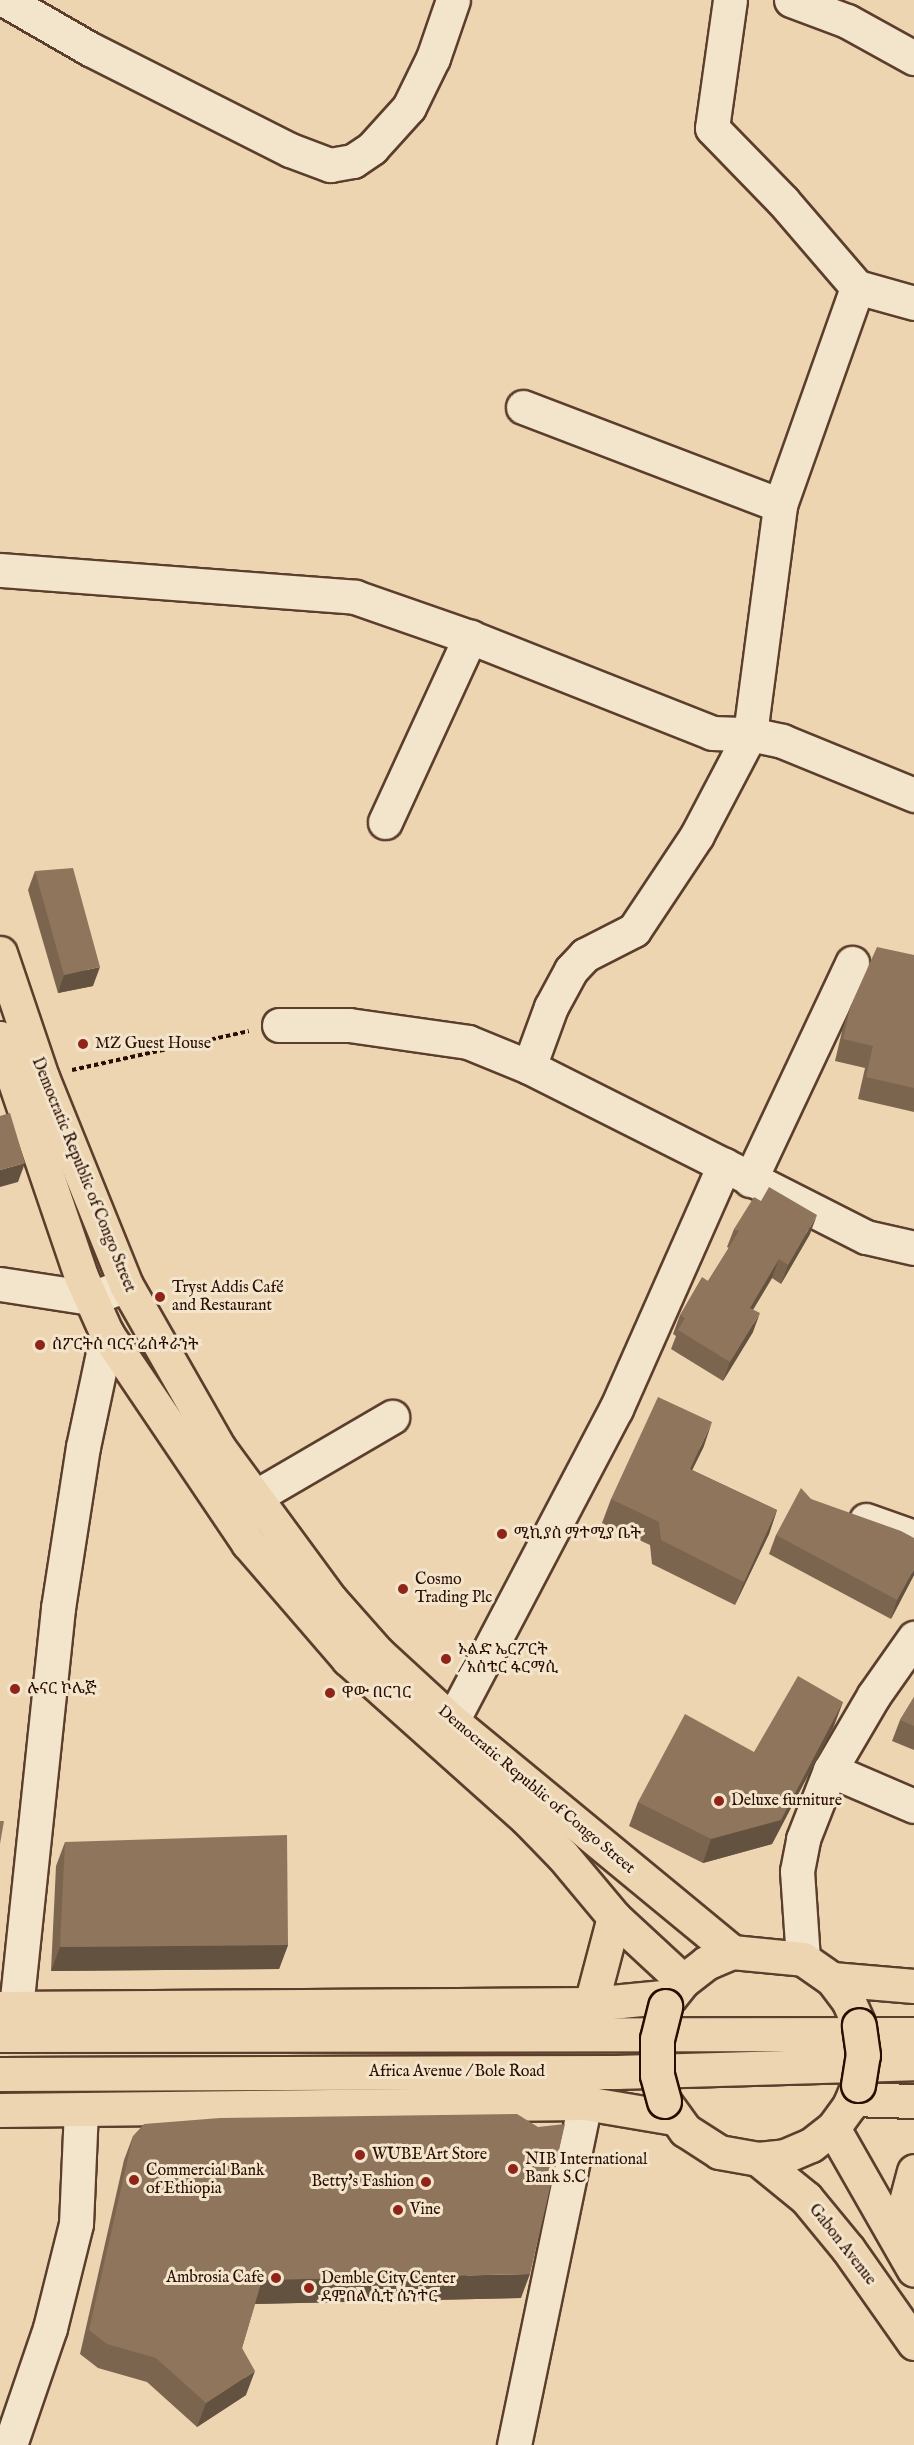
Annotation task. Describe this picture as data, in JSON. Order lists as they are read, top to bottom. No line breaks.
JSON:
{"streets":{"main road":["Democratic Republic of Congo Street","Africa Avenue / Bole Road","Gabon Avenue"]},"crossings":[["Democratic Republic of Congo Street","Gabon Avenue"]],"places":["MZ Guest House","Tryst Addis Café and Restaurant","ስፖርትስ ባርና ሬስቶራንት","ሚኪያስ ማተሚያ ቤት","Cosmo Trading Plc","ኦልድ ኤርፖርት / አስቴር ፋርማሲ","ሉናር ኮሌጅ","ዋው በርገር","Deluxe furniture","WUBE Art Store","NIB International Bank S.C","Commercial Bank of Ethiopia","Betty's Fashion","Vine","Ambrosia Cafe","Demble City Center ደምበል ሲቲ ሴንተር"]}
